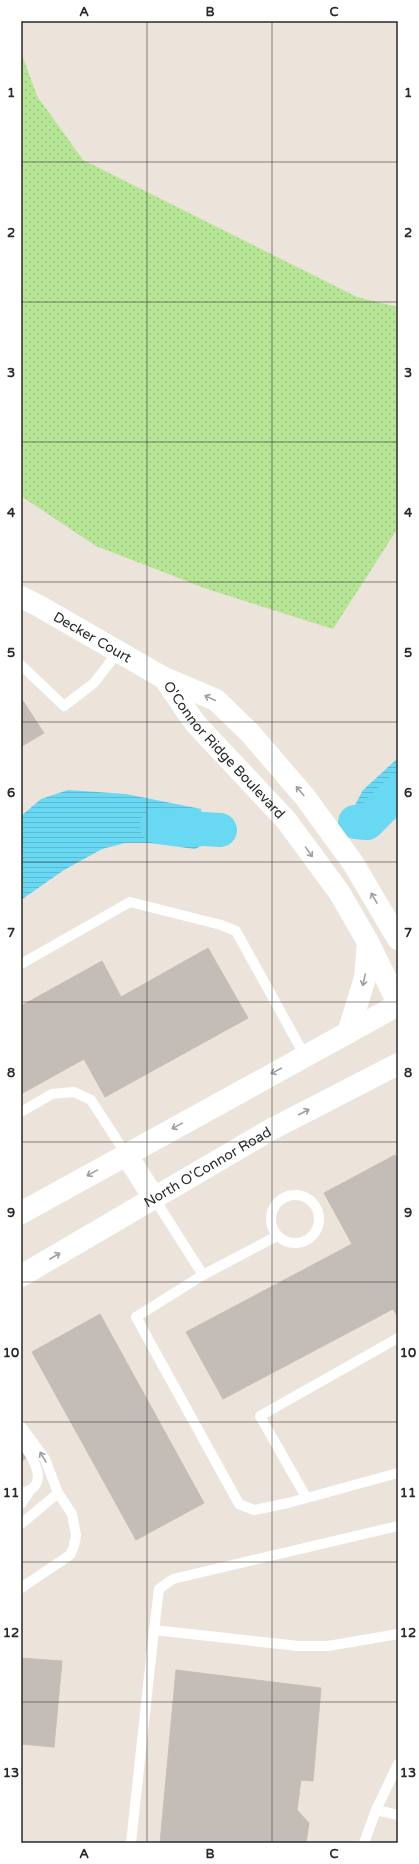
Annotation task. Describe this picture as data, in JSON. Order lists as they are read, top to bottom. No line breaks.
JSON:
{"streets":{"main road":["Decker Court","O'Connor Ridge Boulevard","North O'Connor Road"]},"crossings":[["Decker Court","O'Connor Ridge Boulevard"]],"grid":{"columns":["A","B","C"],"rows":["1","2","3","4","5","6","7","8","9","10","11","12","13"]}}
